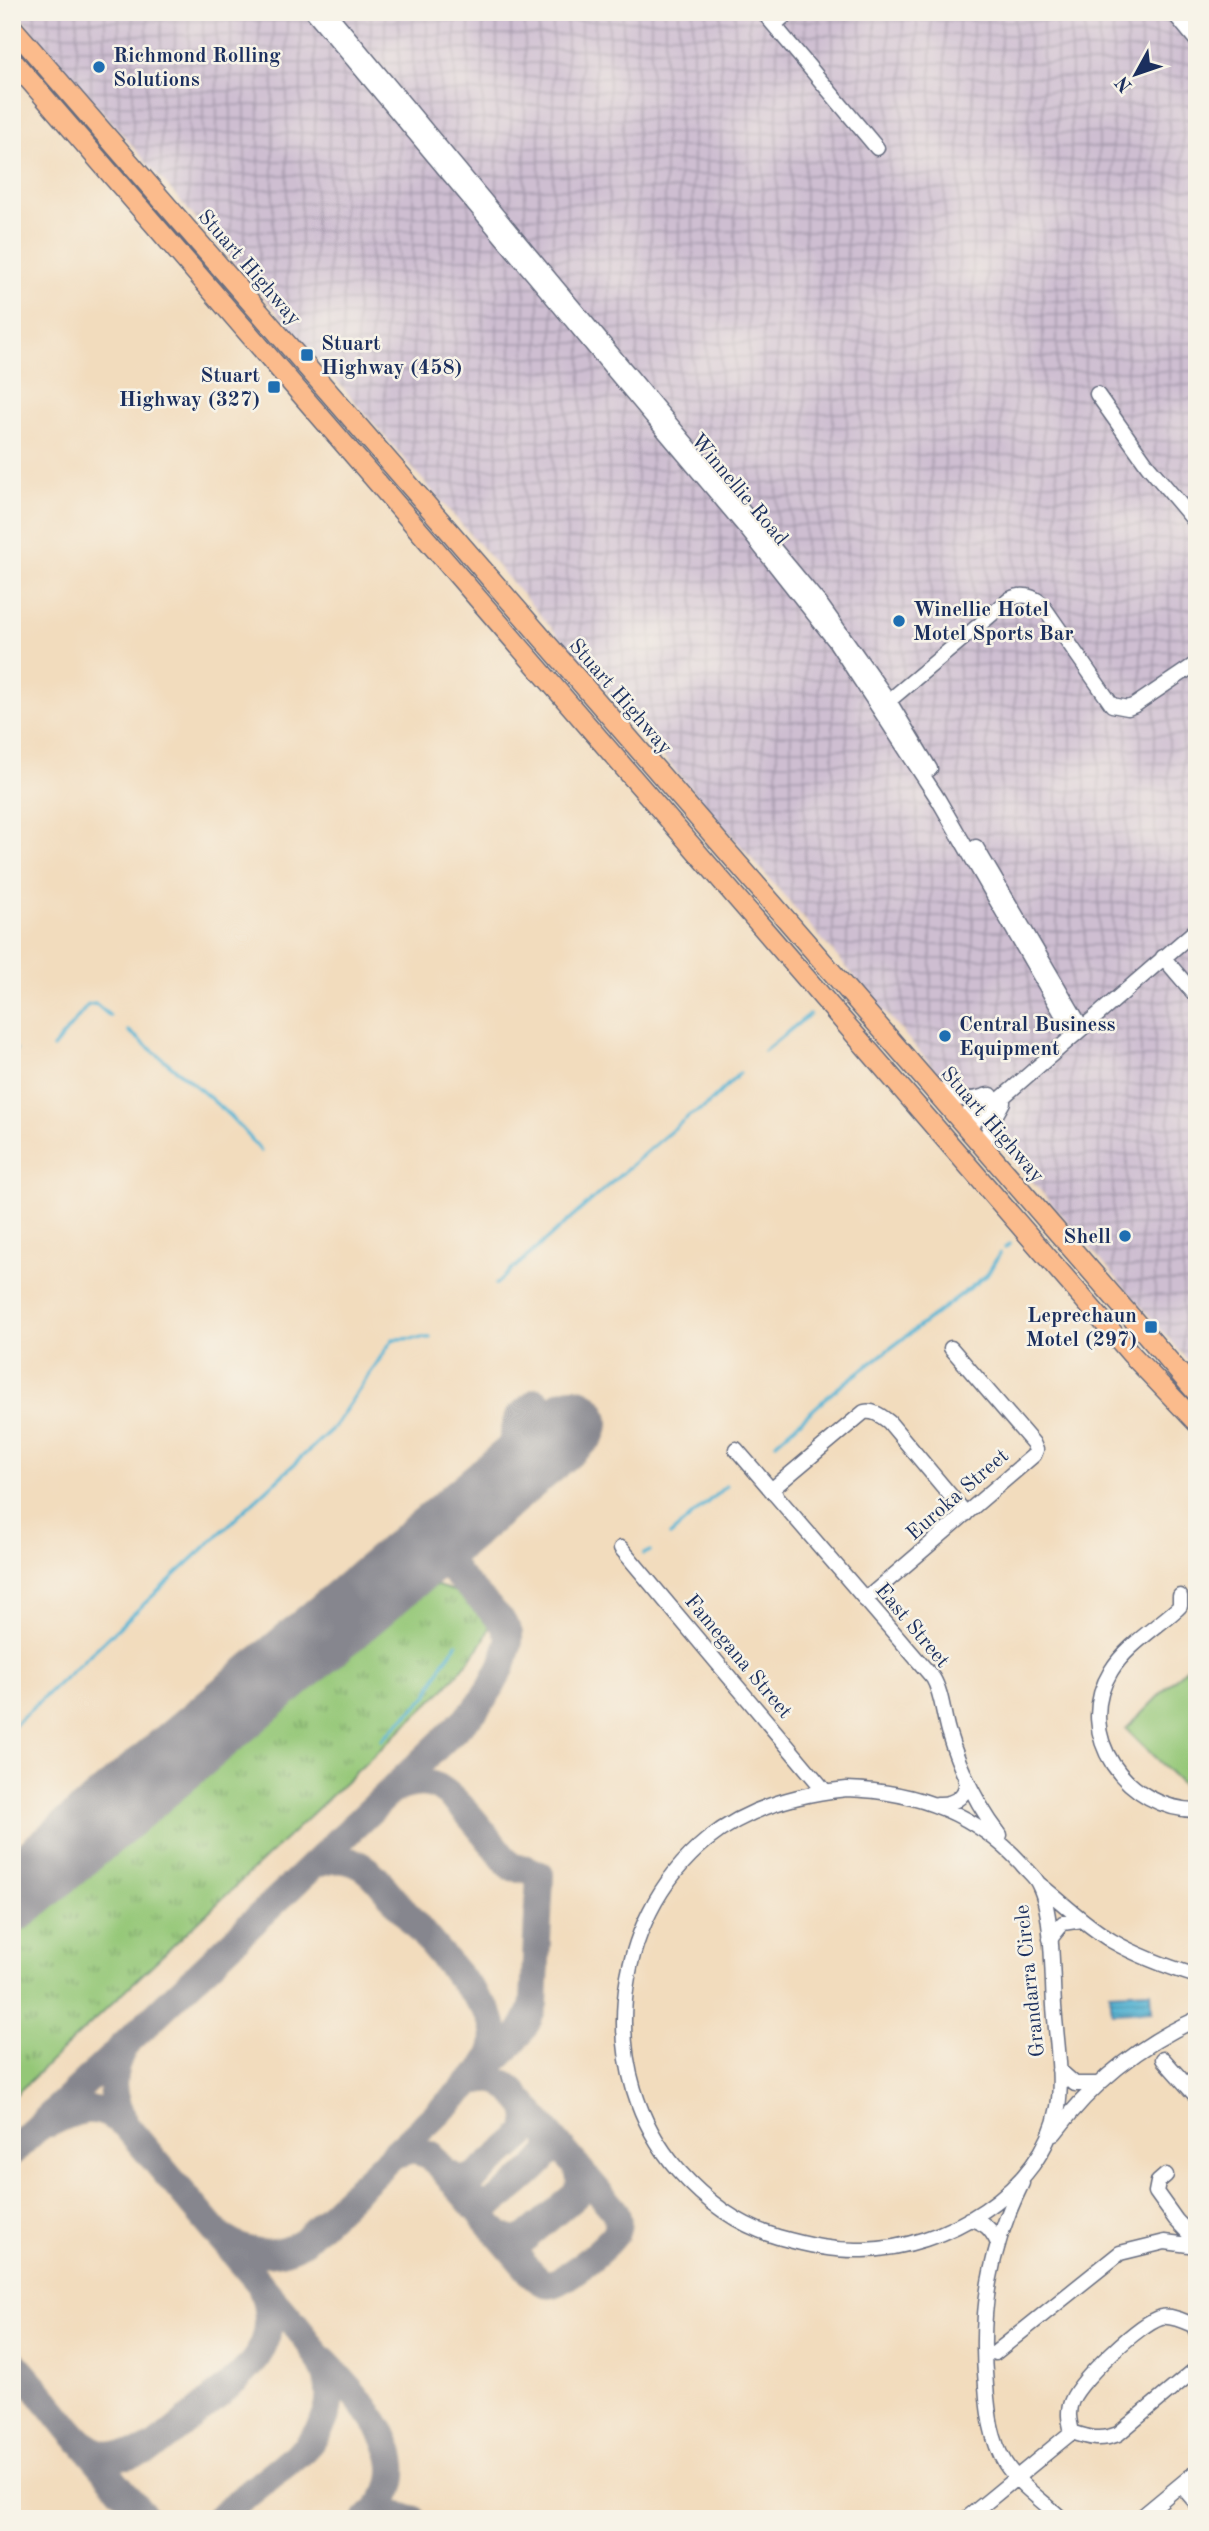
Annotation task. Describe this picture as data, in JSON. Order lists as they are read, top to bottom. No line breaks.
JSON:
{"streets":{"highway":["Stuart Highway"],"street":["Winnellie Road","Euroka Street","East Street","Famegana Street","Grandarra Circle"]},"crossings":[["Euroka Street","East Street"],["East Street","Grandarra Circle"],["Famegana Street","Grandarra Circle"]],"places":{"other":["Richmond Rolling Solutions","Winellie Hotel Motel Sports Bar","Central Business Equipment","Shell"],"transit":["Stuart Highway (458)","Stuart Highway (327)","Leprechaun Motel (297)"]},"north":"bottom left"}
